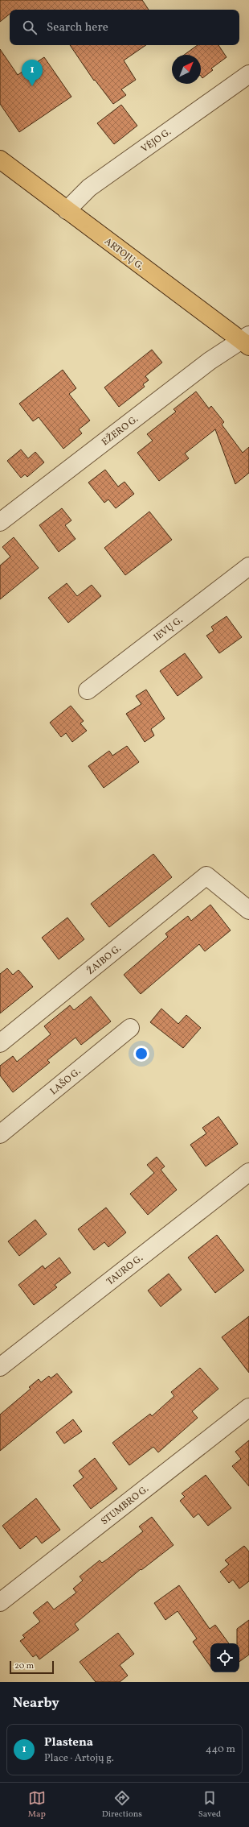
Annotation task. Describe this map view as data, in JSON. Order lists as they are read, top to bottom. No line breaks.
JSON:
{"streets":{"main road":["ARTOJŲ G."],"street":["VĖJO G.","EŽERO G.","IEVŲ G.","ŽAIBO G.","LAŠO G.","TAURO G.","STUMBRO G."]},"crossings":[["VĖJO G.","ARTOJŲ G."],["ARTOJŲ G.","EŽERO G."]],"scale_bar":"20 m","north":"top right","page":{"search":"Search here","pins":"1","scale":"20 m","heading":"Nearby","list":[{"mark":"1","name":"Plastena","note":"Place · Artojų g.","value":"440 m"}],"nav":["Map","Directions","Saved"]}}
